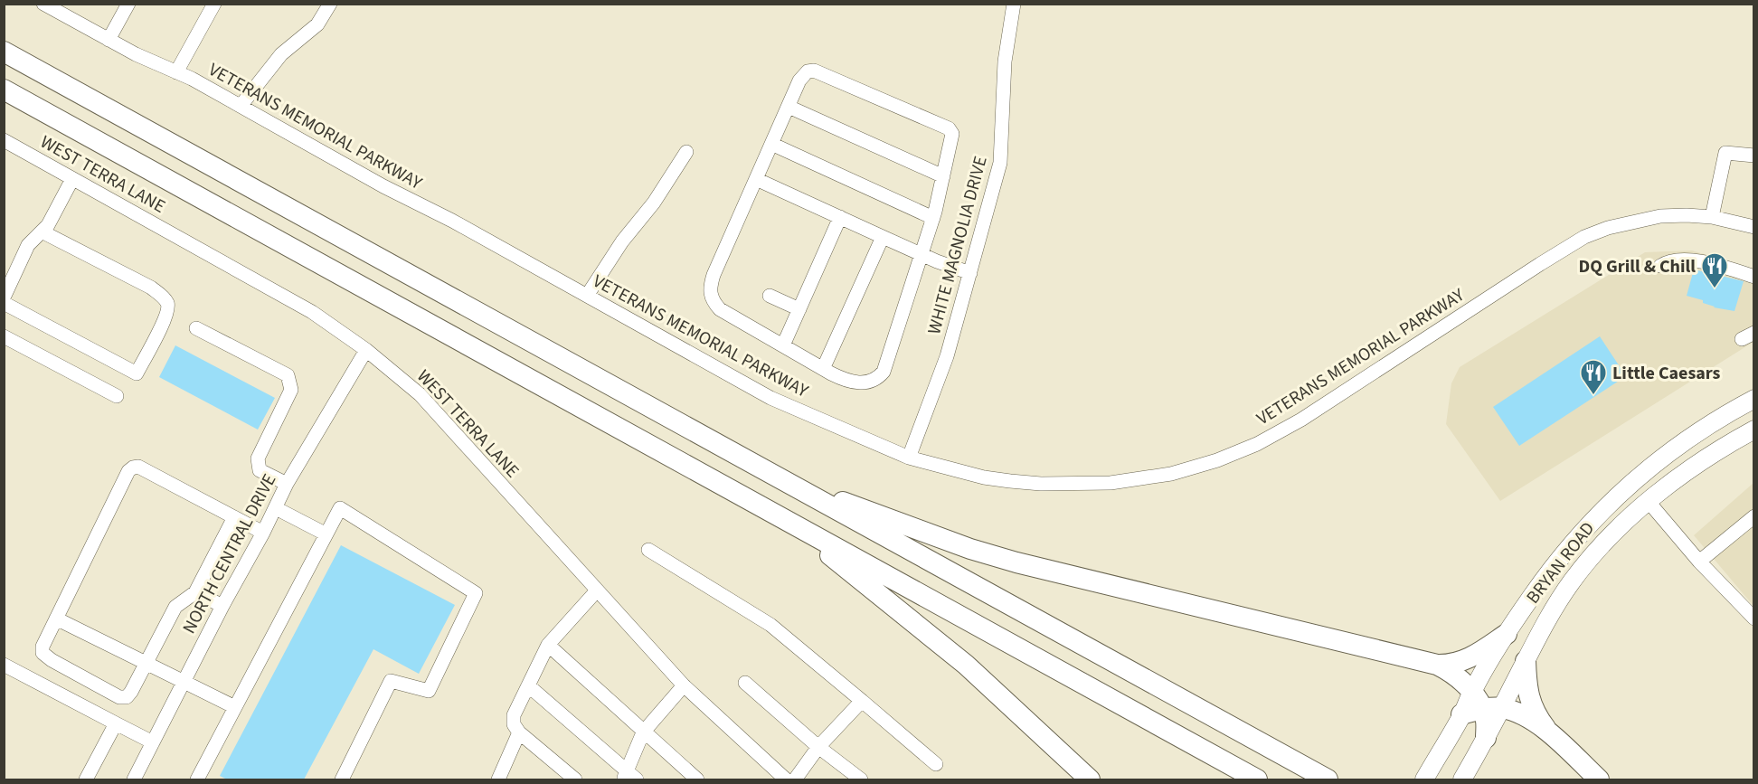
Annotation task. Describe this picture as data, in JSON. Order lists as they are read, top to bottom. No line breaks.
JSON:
{"streets":{"main road":["BRYAN ROAD"],"street":["VETERANS MEMORIAL PARKWAY","WEST TERRA LANE","WHITE MAGNOLIA DRIVE","NORTH CENTRAL DRIVE"]},"crossings":[["VETERANS MEMORIAL PARKWAY","WHITE MAGNOLIA DRIVE"],["WEST TERRA LANE","NORTH CENTRAL DRIVE"]],"places":{"restaurant":["DQ Grill & Chill","Little Caesars"]}}
